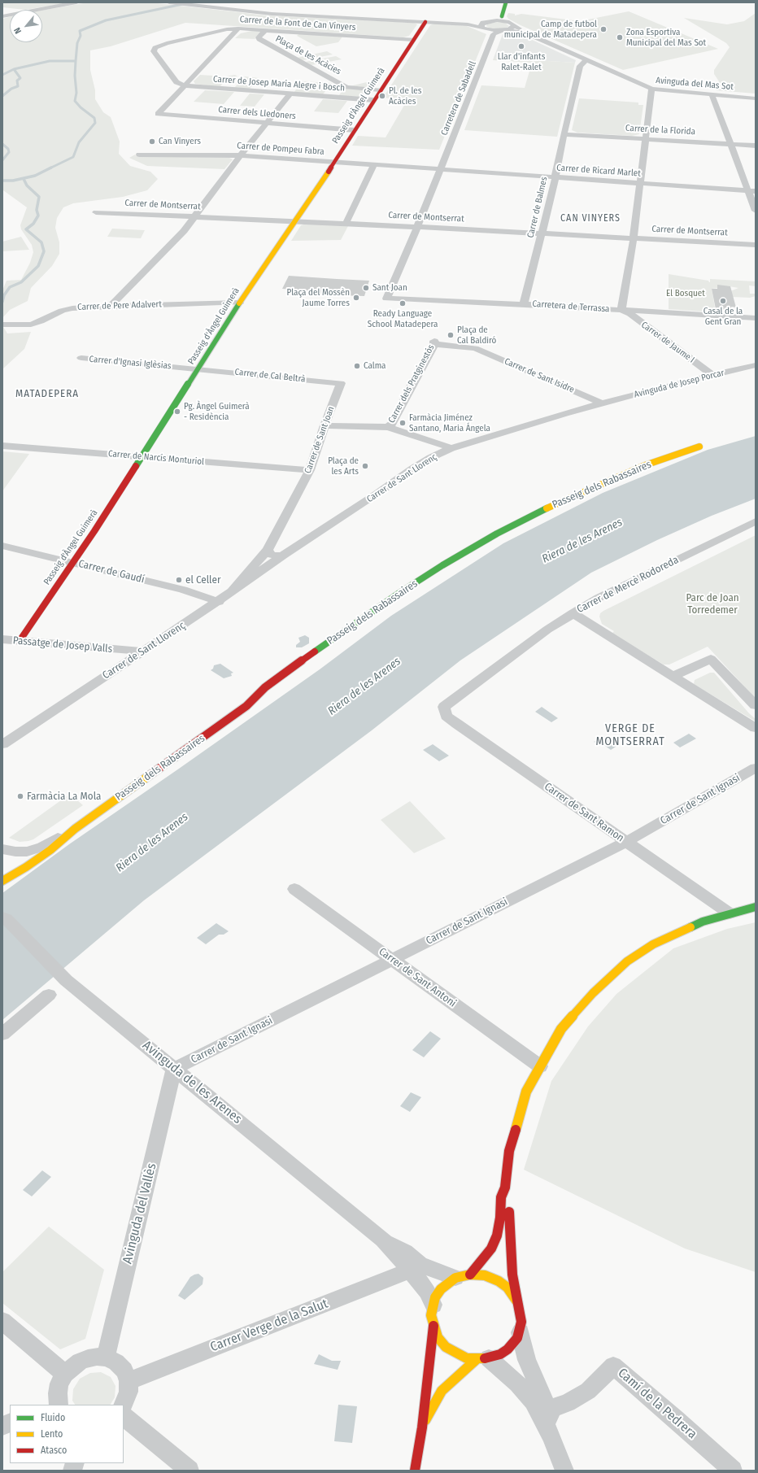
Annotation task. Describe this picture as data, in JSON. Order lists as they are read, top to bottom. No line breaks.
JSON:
{"streets":{"street":["Carrer de la Font de Can Vinyers","Plaça de les Acàcies","Carrer de Josep Maria Alegre i Bosch","Avinguda del Mas Sot","Carretera de Sabadell","Passeig d'Àngel Guimerà","Carrer dels Lledoners","Carrer de la Florida","Carrer de Pompeu Fabra","Carrer de Ricard Marlet","Carrer de Montserrat","Carrer de Balmes","Carrer de Pere Adalvert","Carretera de Terrassa","Carrer de Jaume I","Carrer d'Ignasi Iglèsias","Carrer de Cal Beltrà","Carrer de Sant Isidre","Carrer dels Pratginestós","Avinguda de Josep Porcar","Carrer de Sant Joan","Carrer de Narcís Monturiol","Carrer de Sant Llorenç","Passeig dels Rabassaires","Carrer de Gaudí","Carrer de Mercè Rodoreda","Passatge de Josep Valls","Carrer de Sant Ignasi","Carrer de Sant Ramon","Carrer de Sant Antoni","Avinguda de les Arenes","Avinguda del Vallès","Carrer Verge de la Salut","Camí de la Pedrera"]},"crossings":[["Carrer de la Font de Can Vinyers","Plaça de les Acàcies"],["Carrer de la Font de Can Vinyers","Carrer de Josep Maria Alegre i Bosch"],["Carrer de la Font de Can Vinyers","Passeig d'Àngel Guimerà"],["Carrer de la Font de Can Vinyers","Carrer dels Lledoners"],["Plaça de les Acàcies","Passeig d'Àngel Guimerà"],["Carrer de Josep Maria Alegre i Bosch","Passeig d'Àngel Guimerà"],["Carrer de Josep Maria Alegre i Bosch","Carrer dels Lledoners"],["Avinguda del Mas Sot","Carrer de Balmes"],["Carretera de Sabadell","Carrer de Pompeu Fabra"],["Carretera de Sabadell","Carrer de Ricard Marlet"],["Passeig d'Àngel Guimerà","Carrer dels Lledoners"],["Passeig d'Àngel Guimerà","Carrer de Pompeu Fabra"],["Passeig d'Àngel Guimerà","Carrer de Montserrat"],["Passeig d'Àngel Guimerà","Carrer de Pere Adalvert"],["Passeig d'Àngel Guimerà","Carrer d'Ignasi Iglèsias"],["Passeig d'Àngel Guimerà","Carrer de Cal Beltrà"],["Passeig d'Àngel Guimerà","Carrer de Narcís Monturiol"],["Passeig d'Àngel Guimerà","Carrer de Gaudí"],["Passeig d'Àngel Guimerà","Passatge de Josep Valls"],["Carrer de la Florida","Carrer de Balmes"],["Carrer de Pompeu Fabra","Carrer de Ricard Marlet"],["Carrer de Ricard Marlet","Carrer de Balmes"],["Carrer de Montserrat","Carrer de Balmes"],["Carrer de Montserrat","Carretera de Terrassa"],["Carrer de Balmes","Carretera de Terrassa"],["Carretera de Terrassa","Carrer de Jaume I"],["Carrer de Jaume I","Avinguda de Josep Porcar"],["Carrer d'Ignasi Iglèsias","Carrer de Cal Beltrà"],["Carrer de Cal Beltrà","Carrer de Sant Joan"],["Carrer de Sant Isidre","Carrer dels Pratginestós"],["Carrer de Sant Isidre","Avinguda de Josep Porcar"],["Carrer de Sant Isidre","Carrer de Sant Llorenç"],["Avinguda de Josep Porcar","Carrer de Sant Llorenç"],["Carrer de Sant Joan","Carrer de Narcís Monturiol"],["Carrer de Sant Joan","Carrer de Sant Llorenç"],["Carrer de Sant Llorenç","Carrer de Gaudí"],["Carrer de Sant Llorenç","Passatge de Josep Valls"],["Carrer de Mercè Rodoreda","Carrer de Sant Ramon"],["Carrer de Sant Ignasi","Carrer de Sant Ramon"],["Carrer de Sant Ignasi","Carrer de Sant Antoni"],["Carrer de Sant Ignasi","Avinguda de les Arenes"],["Carrer de Sant Ignasi","Avinguda del Vallès"],["Avinguda de les Arenes","Avinguda del Vallès"],["Avinguda de les Arenes","Carrer Verge de la Salut"]],"districts":["CAN VINYERS","MATADEPERA","VERGE DE MONTSERRAT"],"water":["Riera de les Arenes"],"parks":["El Bosquet","Parc de Joan Torredemer"],"places":["Camp de futbol municipal de Matadepera","Zona Esportiva Municipal del Mas Sot","Llar d'infants Ralet-Ralet","Pl. de les Acàcies","Can Vinyers","Sant Joan","Plaça del Mossèn Jaume Torres","Casal de la Gent Gran","Ready Language School Matadepera","Plaça de Cal Baldiró","Calma","Pg. Àngel Guimerà - Residència","Farmàcia Jiménez Santano, Maria Ángela","Plaça de les Arts","el Celler","Farmàcia La Mola"],"legend":["Fluido","Lento","Atasco"],"north":"bottom left"}
